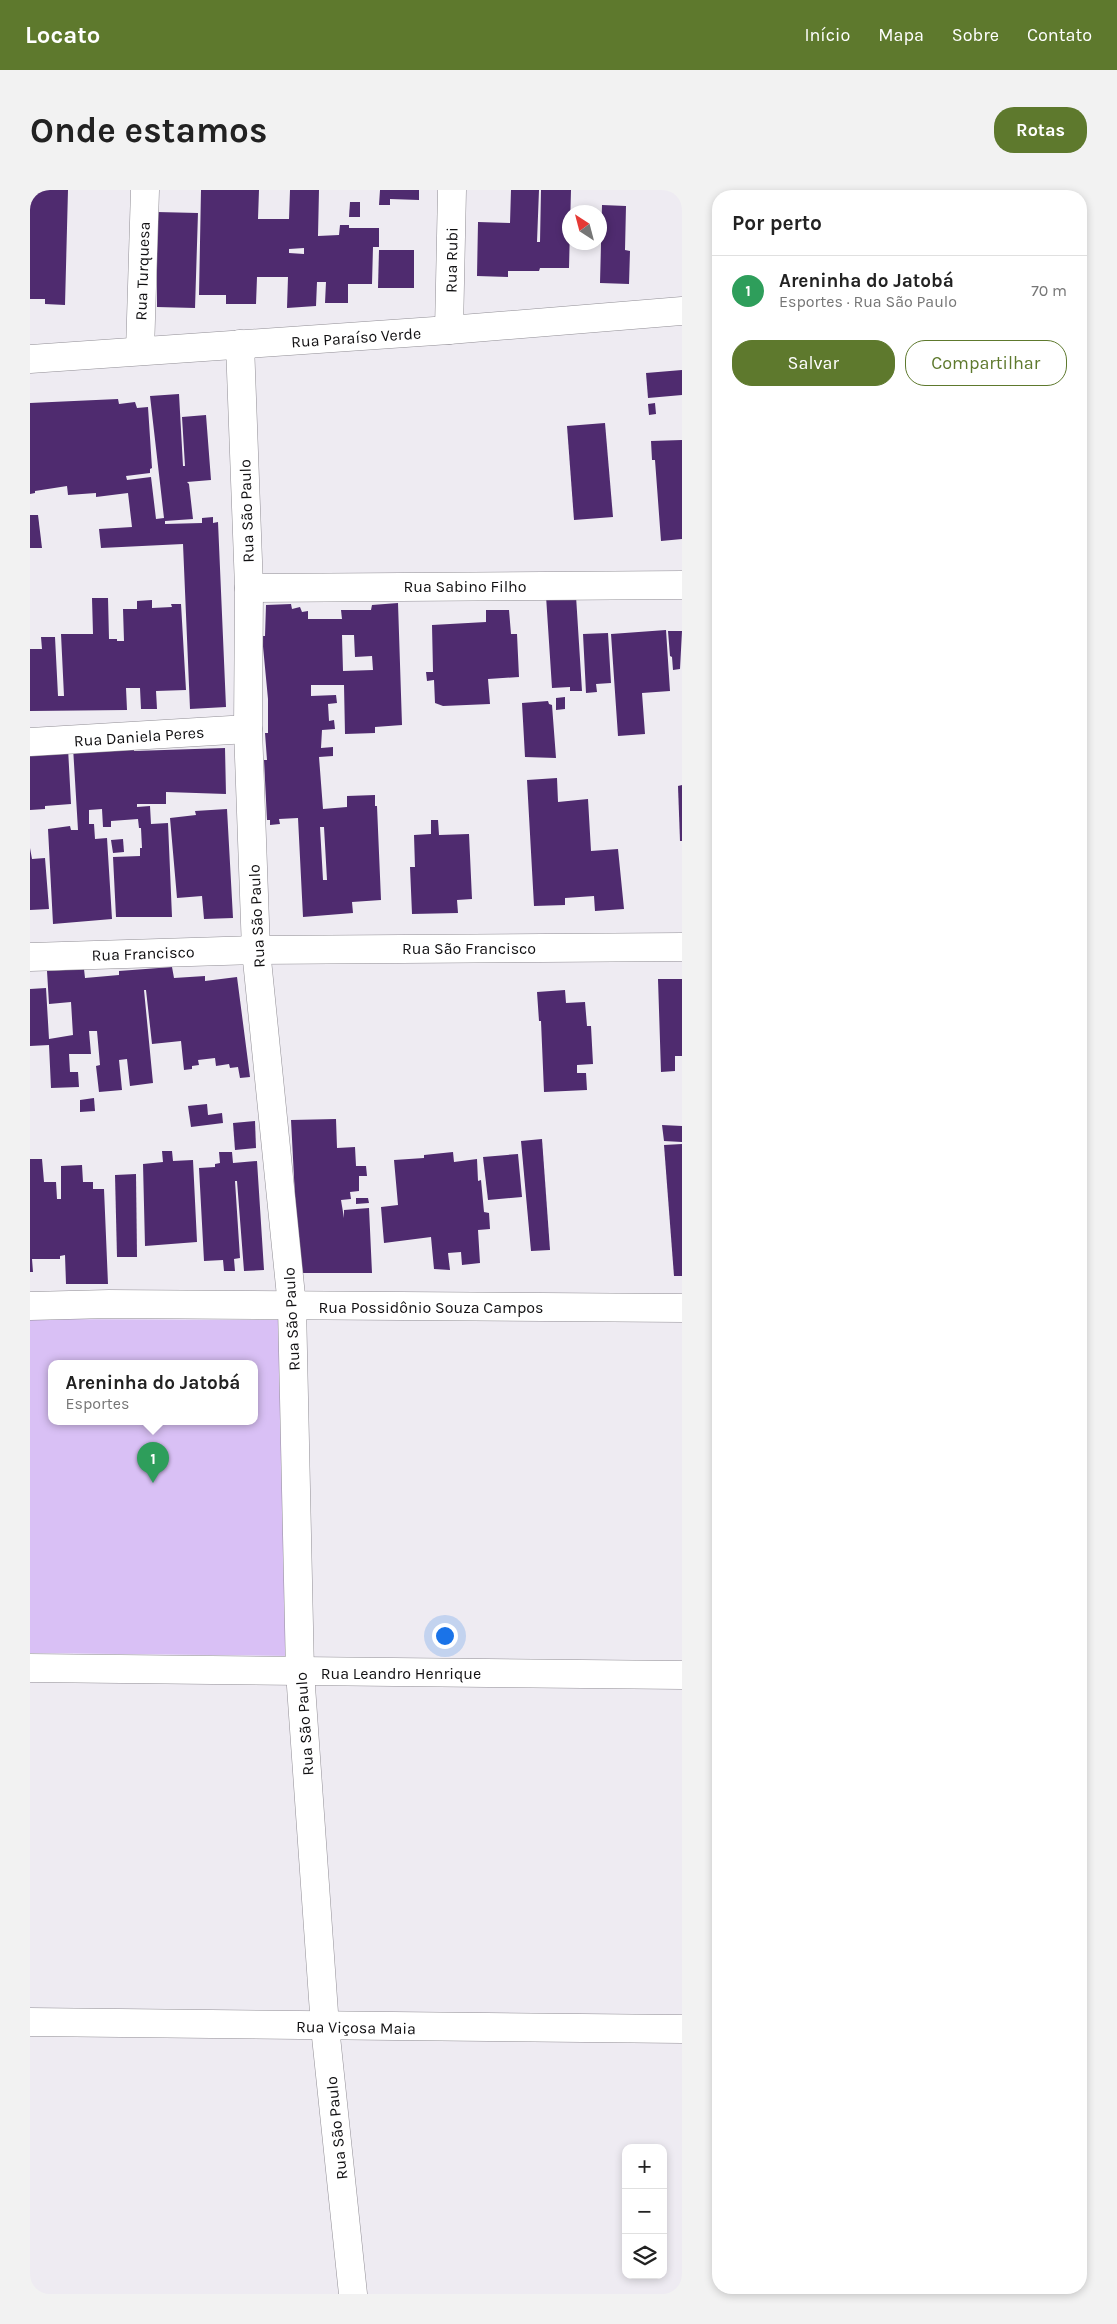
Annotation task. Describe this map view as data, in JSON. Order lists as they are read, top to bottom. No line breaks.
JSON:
{"streets":{"street":["Rua Rubi","Rua Turquesa","Rua Paraíso Verde","Rua São Paulo","Rua Sabino Filho","Rua Daniela Peres","Rua São Francisco","Rua Francisco","Rua Possidônio Souza Campos","Rua Leandro Henrique","Rua Viçosa Maia"]},"crossings":[["Rua Rubi","Rua Paraíso Verde"],["Rua Turquesa","Rua Paraíso Verde"],["Rua Paraíso Verde","Rua São Paulo"],["Rua São Paulo","Rua Sabino Filho"],["Rua São Paulo","Rua Daniela Peres"],["Rua São Paulo","Rua São Francisco"],["Rua São Paulo","Rua Francisco"],["Rua São Paulo","Rua Possidônio Souza Campos"],["Rua São Paulo","Rua Leandro Henrique"],["Rua São Paulo","Rua Viçosa Maia"],["Rua São Francisco","Rua Francisco"]],"north":"top left","page":{"header":"Locato","nav":["Início","Mapa","Sobre","Contato"],"buttons":["Rotas",["Salvar","Compartilhar"]],"title":"Onde estamos","heading":"Por perto","list":[{"mark":"1","name":"Areninha do Jatobá","note":"Esportes · Rua São Paulo","value":"70 m"}],"popup":["Areninha do Jatobá","Esportes"],"pins":"1","map_buttons":["+","−"]}}
